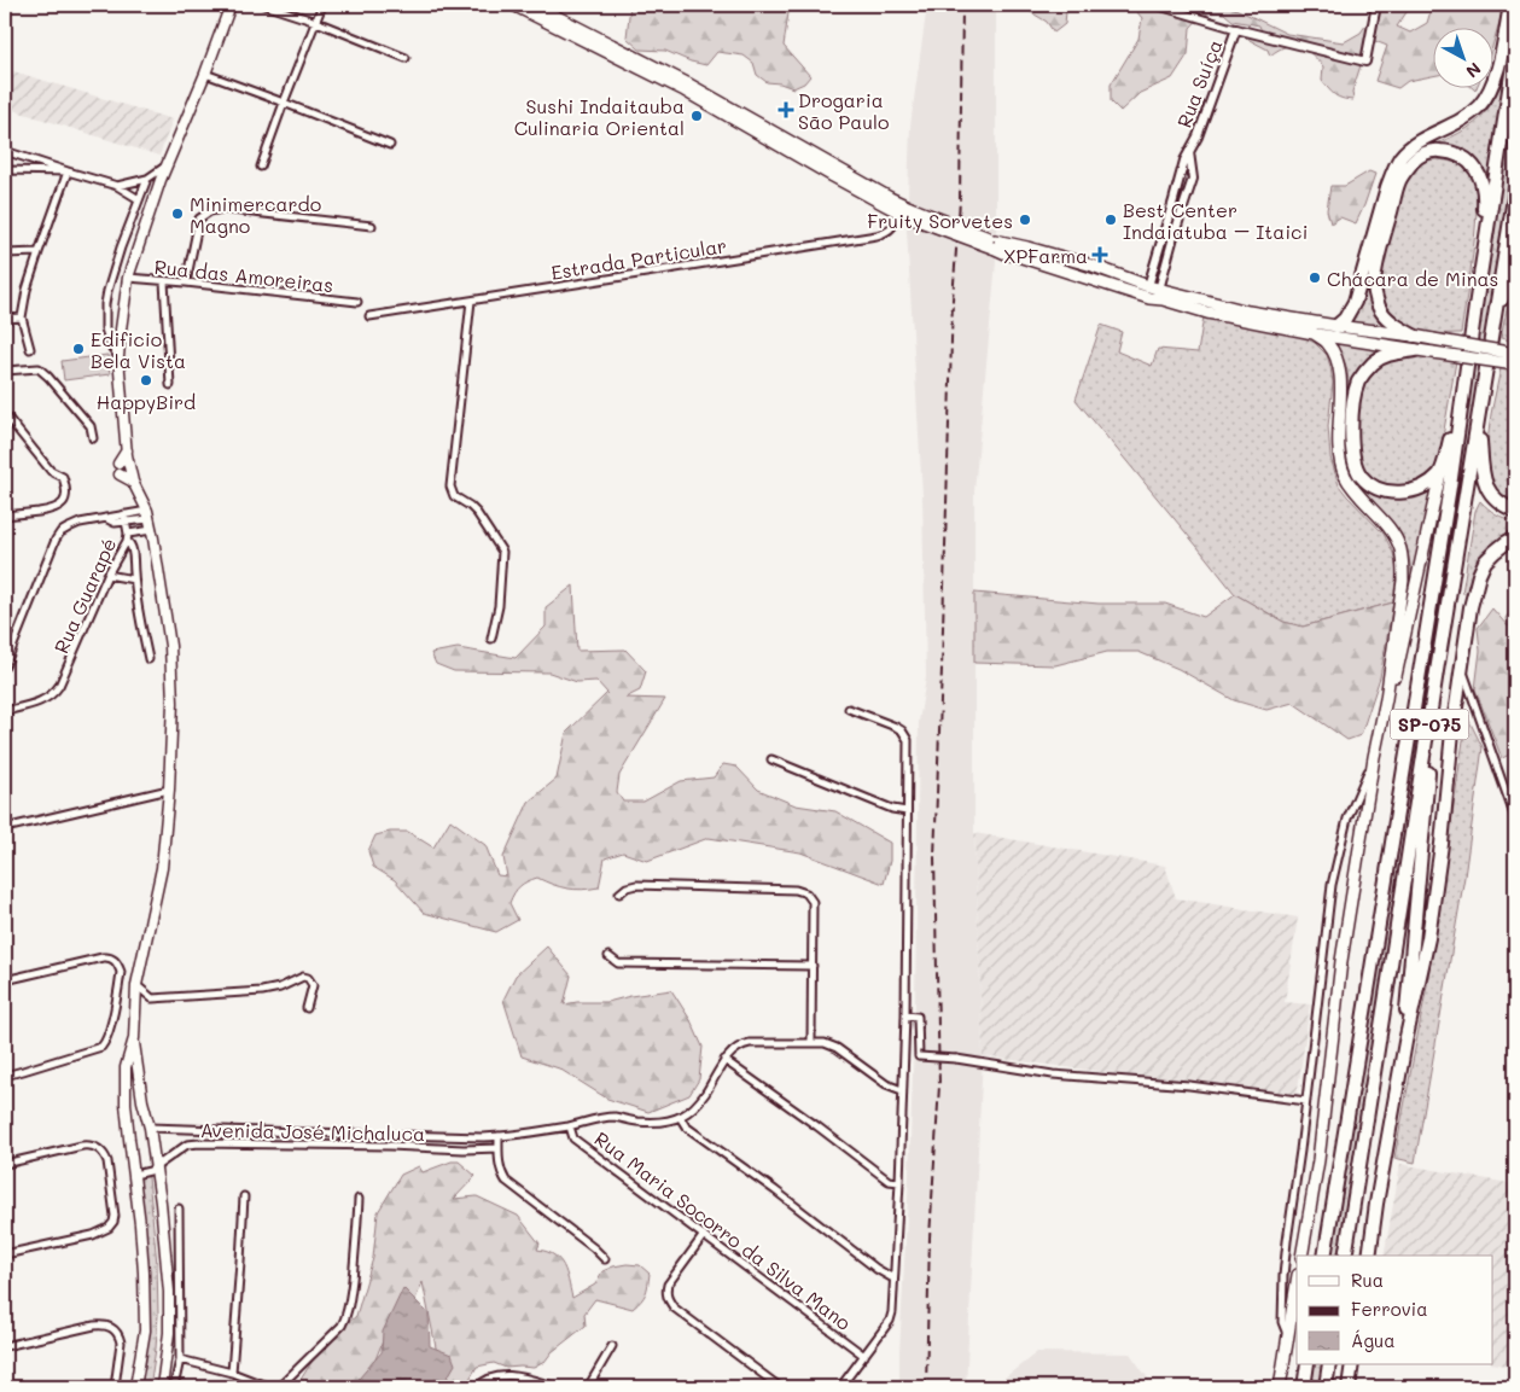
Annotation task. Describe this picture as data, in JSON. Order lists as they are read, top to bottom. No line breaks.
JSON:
{"streets":{"highway":["SP-075"],"street":["Rua Suíça","Estrada Particular","Rua das Amoreiras","Rua Guarapé","Avenida José Michaluca","Rua Maria Socorro da Silva Mano"]},"crossings":[["Avenida José Michaluca","Rua Maria Socorro da Silva Mano"]],"places":{"health":["Drogaria São Paulo","XPFarma"],"other":["Sushi Indaitauba Culinaria Oriental","Minimercardo Magno","Fruity Sorvetes","Best Center Indaiatuba – Itaici","Chácara de Minas","Edificio Bela Vista","HappyBird"]},"legend":["Rua","Ferrovia","Água"],"north":"bottom right"}
